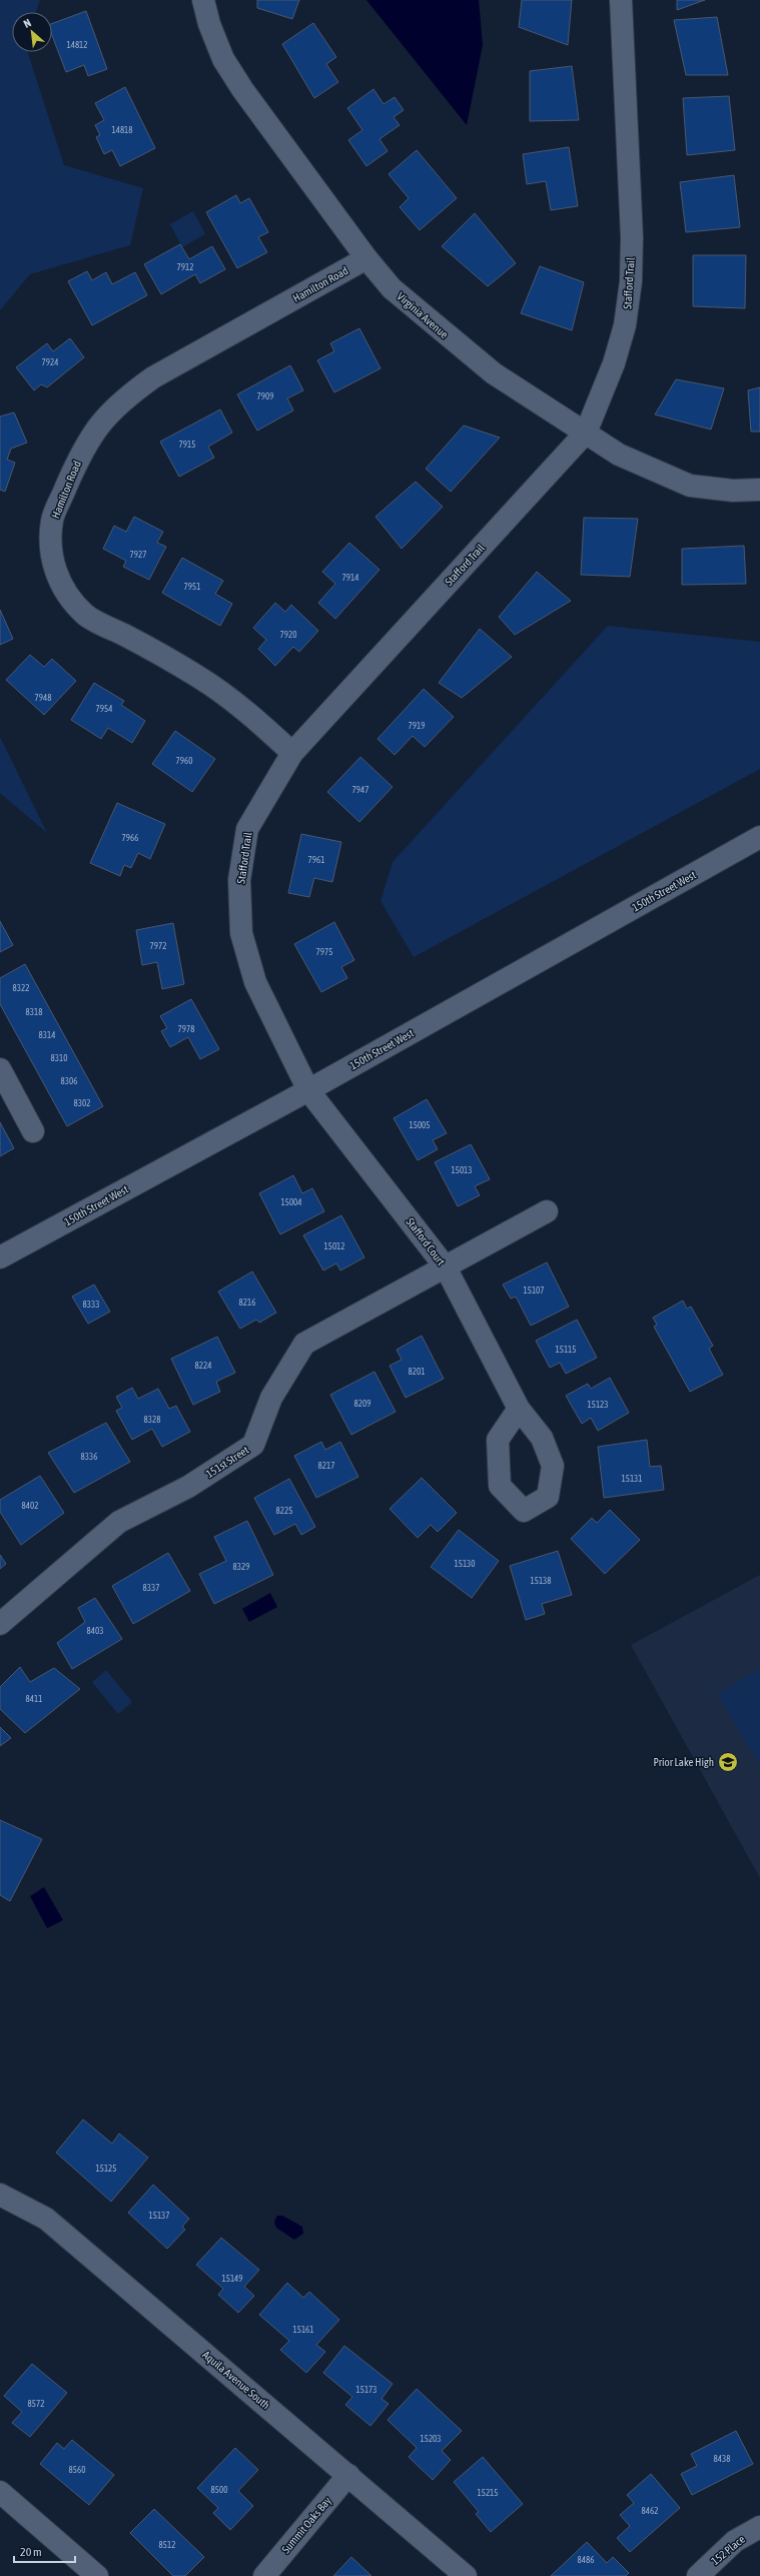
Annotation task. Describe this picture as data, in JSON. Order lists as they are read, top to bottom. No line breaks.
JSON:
{"streets":{"street":["Stafford Trail","Hamilton Road","Virginia Avenue","150th Street West","Stafford Court","151st Street","Aquila Avenue South","Summit Oaks Bay","152 Place"]},"crossings":[["Stafford Trail","Hamilton Road"],["Stafford Trail","Virginia Avenue"],["Stafford Trail","150th Street West"],["Stafford Trail","Stafford Court"],["Hamilton Road","Virginia Avenue"],["150th Street West","Stafford Court"],["Stafford Court","151st Street"],["Aquila Avenue South","Summit Oaks Bay"]],"places":{"school or university":["Prior Lake High"]},"house_numbers":["14812","14818","7912","7924","7909","7915","7927","7914","7951","7920","7948","7954","7919","7960","7947","7966","7961","7972","7975","8322","8318","7978","8314","8310","8306","8302","15005","15013","15004","15012","15107","8216","8333","15115","8224","8201","8209","15123","8328","8336","8217","15131","8402","8225","15130","8329","15138","8337","8403","8411","15125","15137","15149","15161","15173","8572","15203","8438","8560","8500","15215","8462","8512","8486"],"scale_bar":"20 m","north":"top left"}
